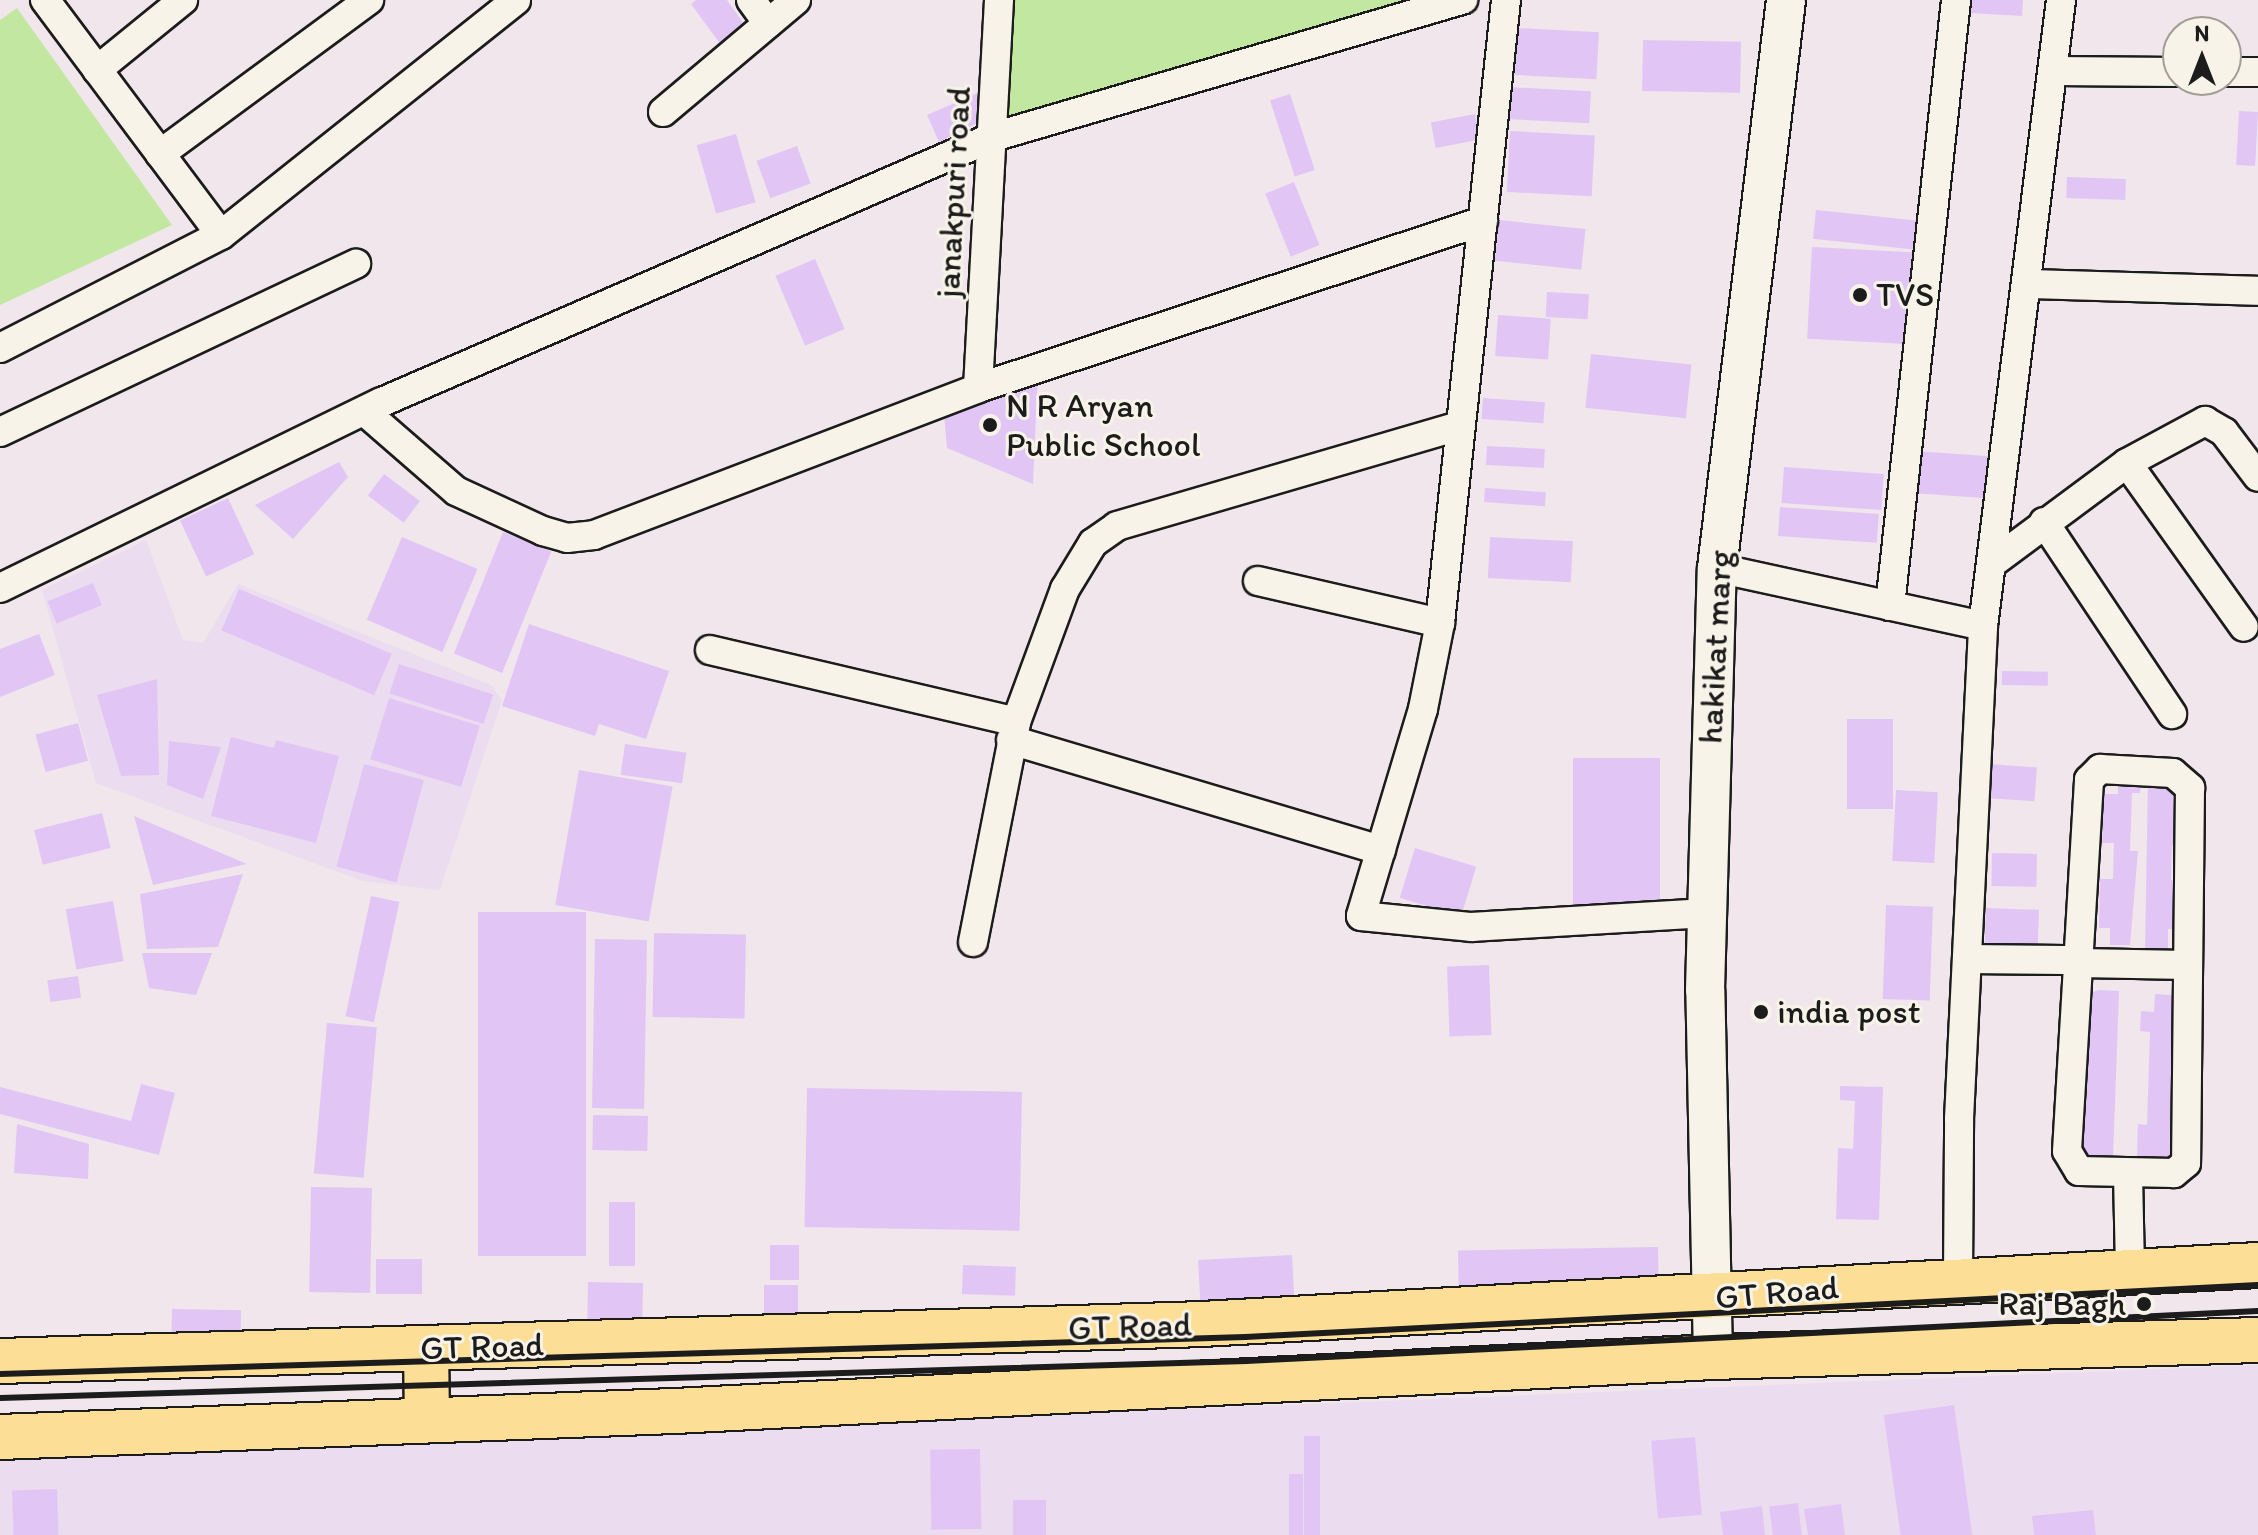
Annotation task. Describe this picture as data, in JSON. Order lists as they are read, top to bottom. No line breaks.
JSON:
{"streets":{"highway":["GT Road"],"street":["janakpuri road","hakikat marg"]},"crossings":[["hakikat marg","GT Road"]],"places":["TVS","N R Aryan Public School","india post","Raj Bagh"],"north":"top"}
